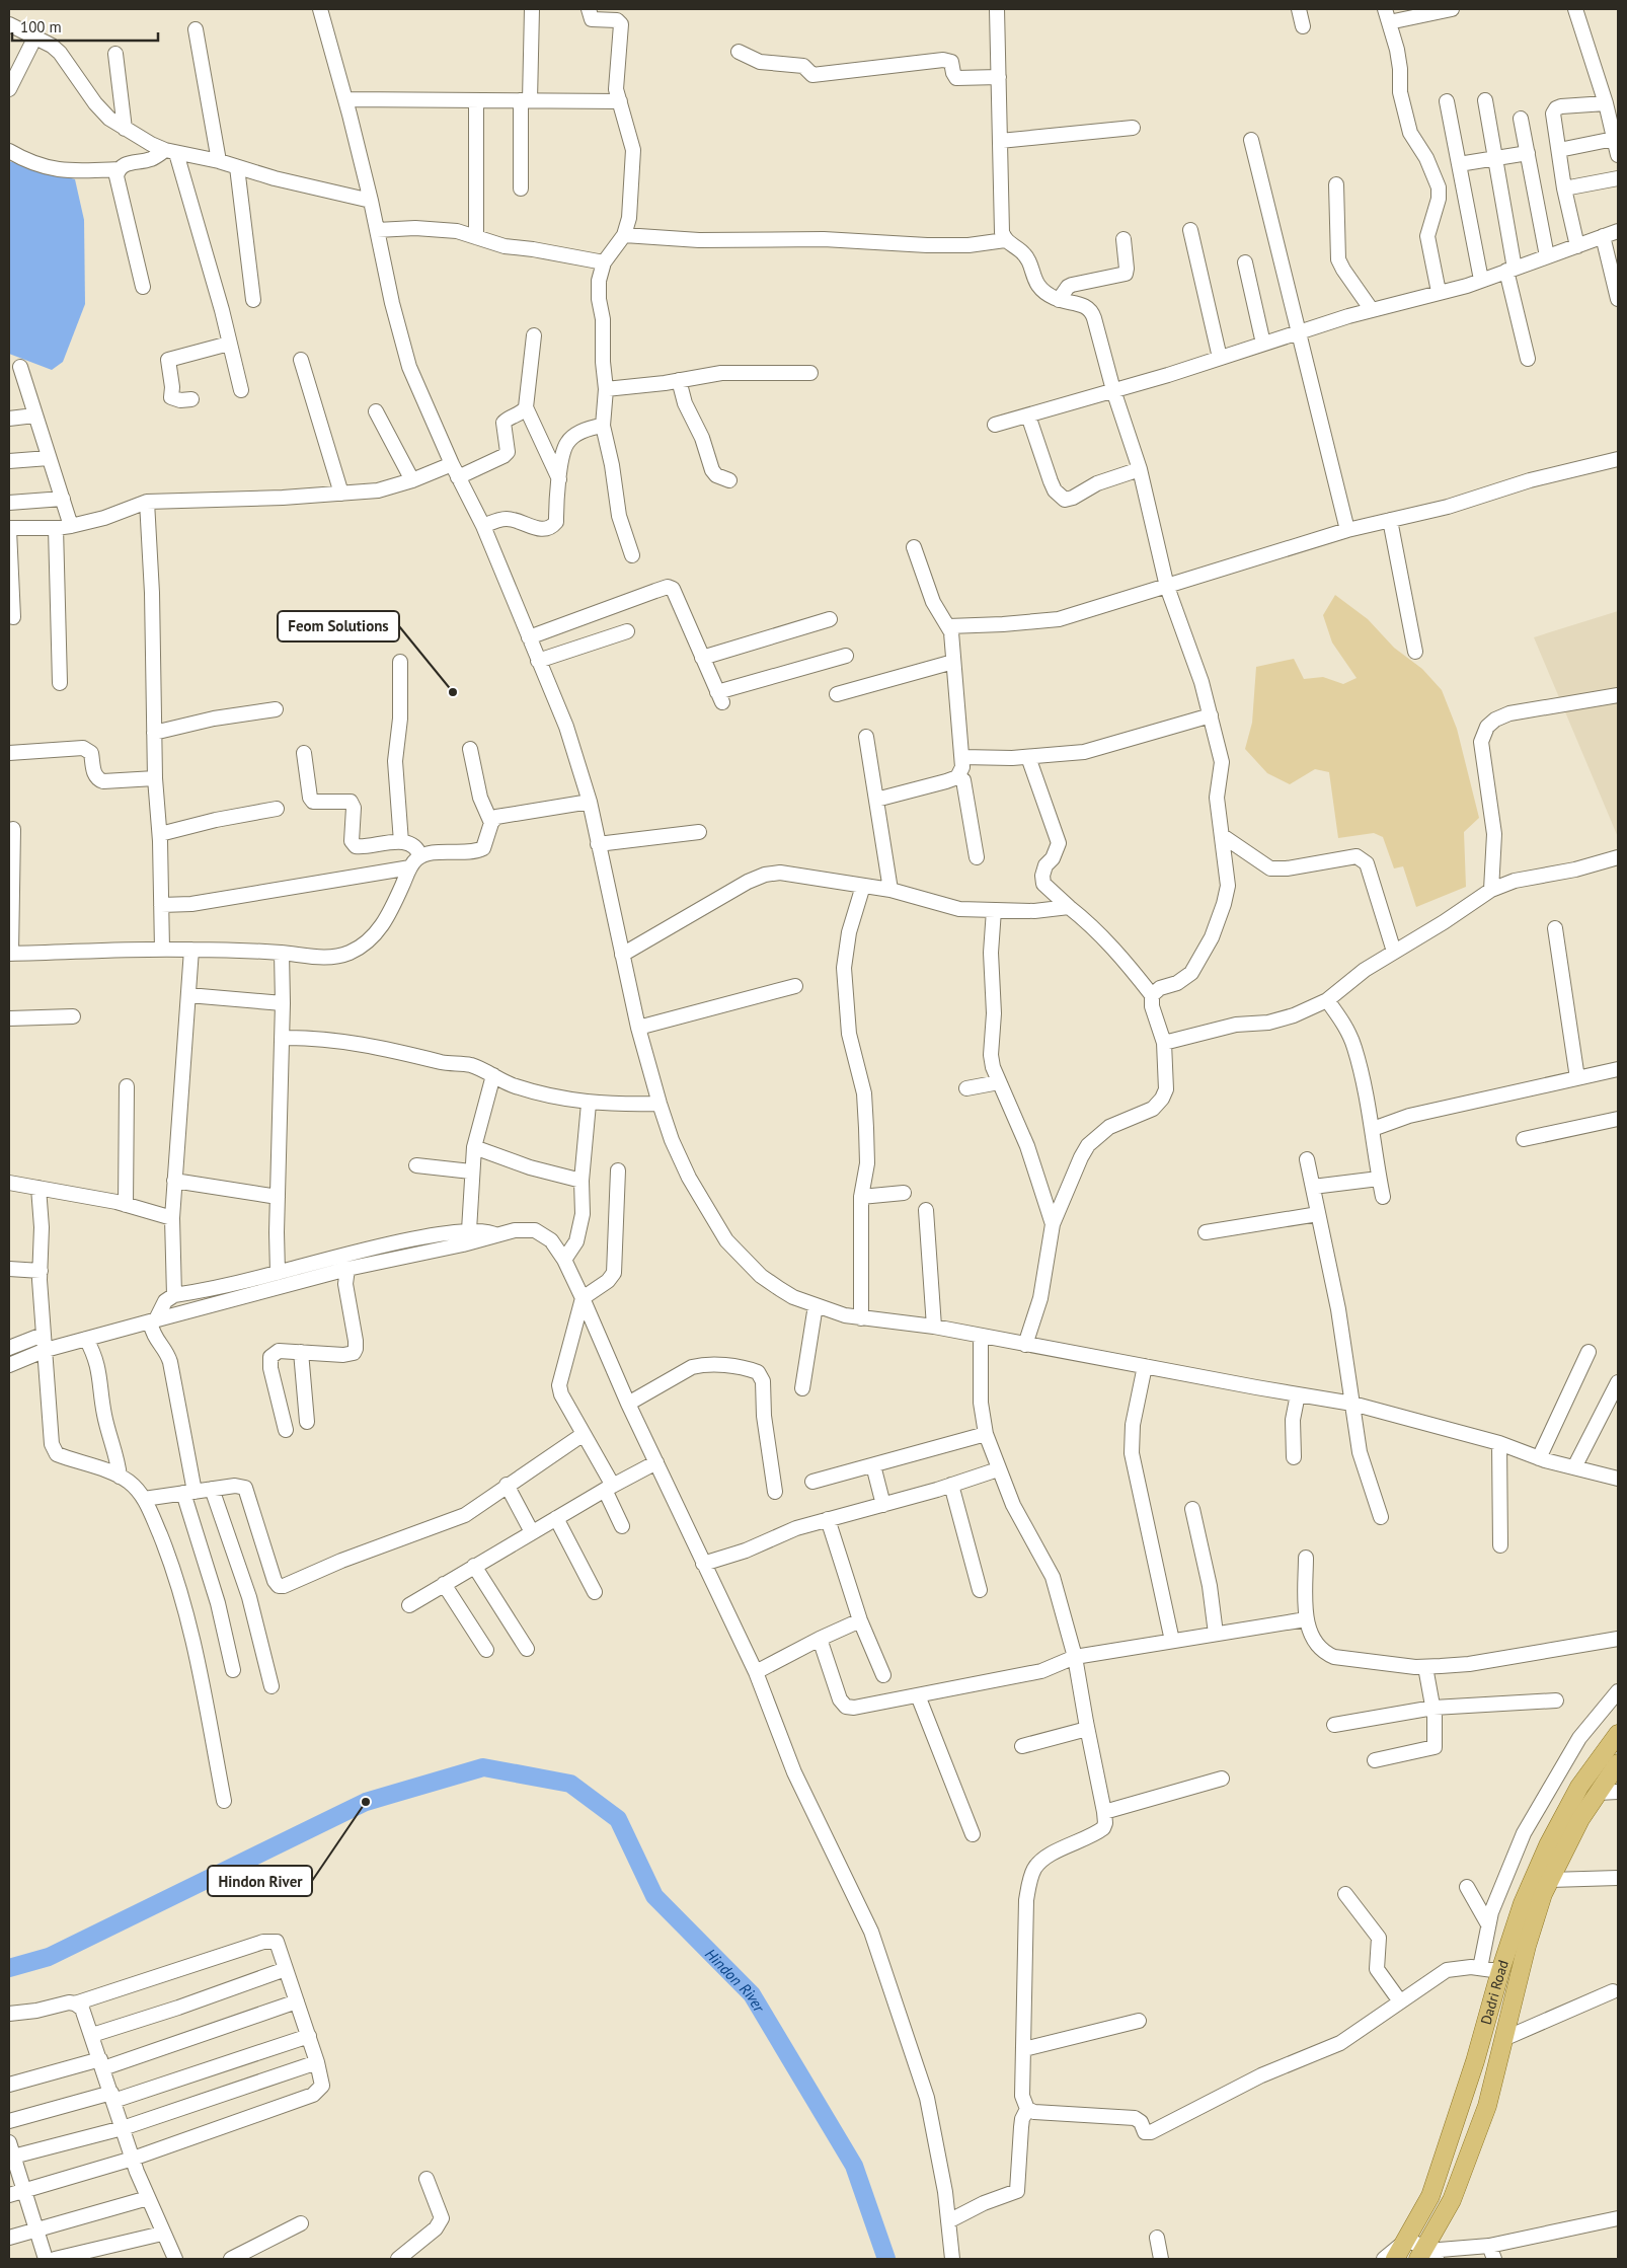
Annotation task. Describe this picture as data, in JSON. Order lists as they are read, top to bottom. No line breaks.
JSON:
{"streets":{"main road":["Dadri Road"]},"water":["Hindon River"],"places":["Feom Solutions","Hindon River"],"scale_bar":"100 m"}
